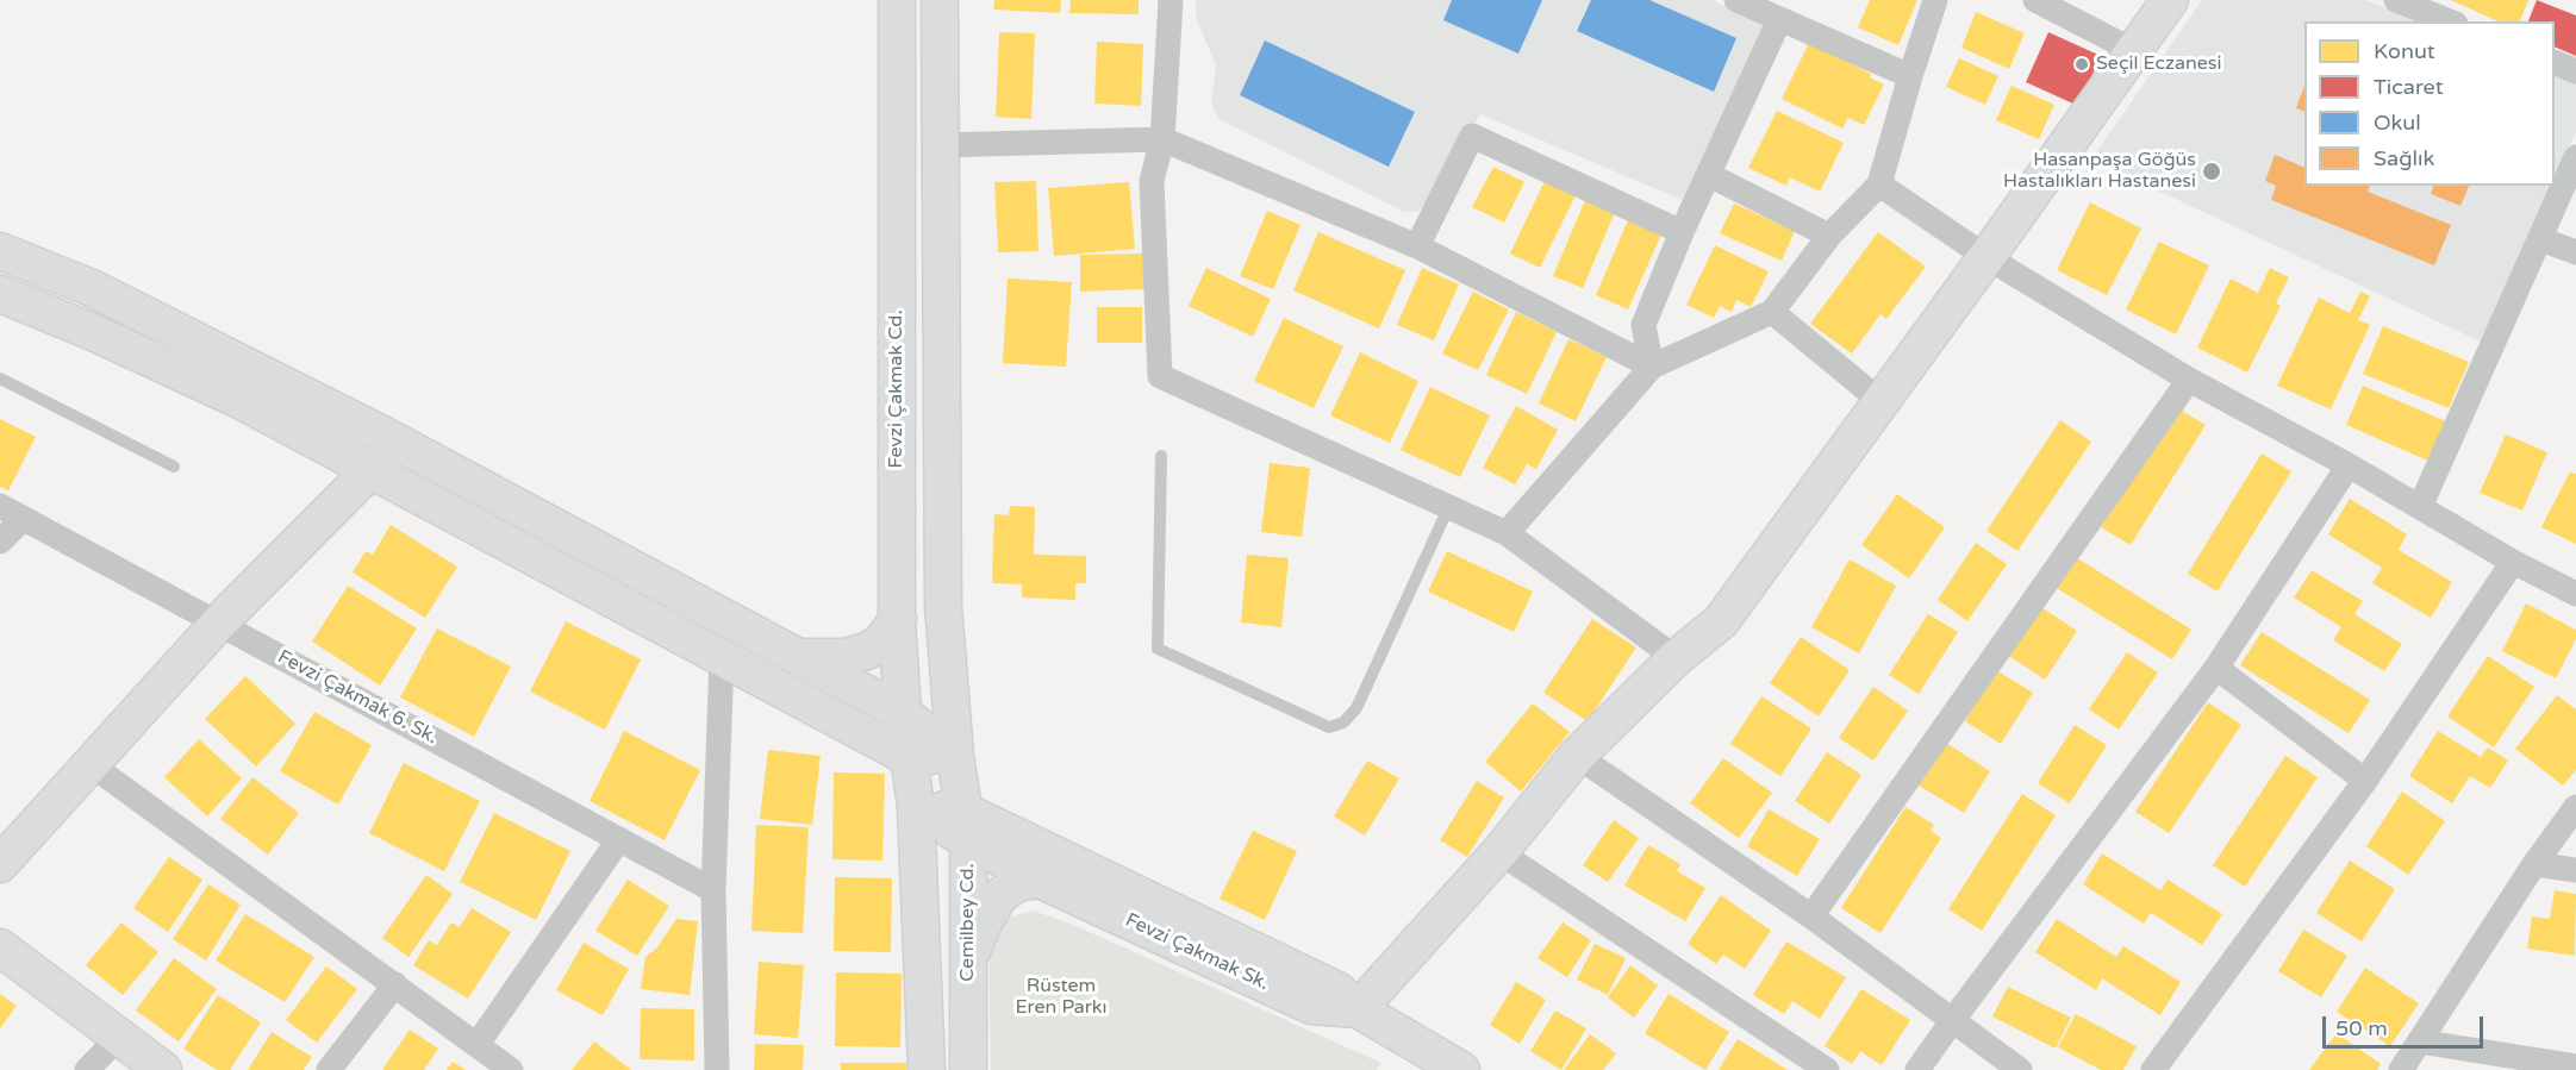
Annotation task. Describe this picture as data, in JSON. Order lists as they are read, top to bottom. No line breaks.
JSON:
{"streets":{"street":["Fevzi Çakmak Cd.","Fevzi Çakmak 6. Sk.","Cemilbey Cd.","Fevzi Çakmak Sk."]},"crossings":[["Cemilbey Cd.","Fevzi Çakmak Sk."]],"parks":["Rüstem Eren Parkı"],"places":["Seçil Eczanesi","Hasanpaşa Göğüs Hastalıkları Hastanesi"],"legend":["Konut","Ticaret","Okul","Sağlık"],"scale_bar":"50 m"}
